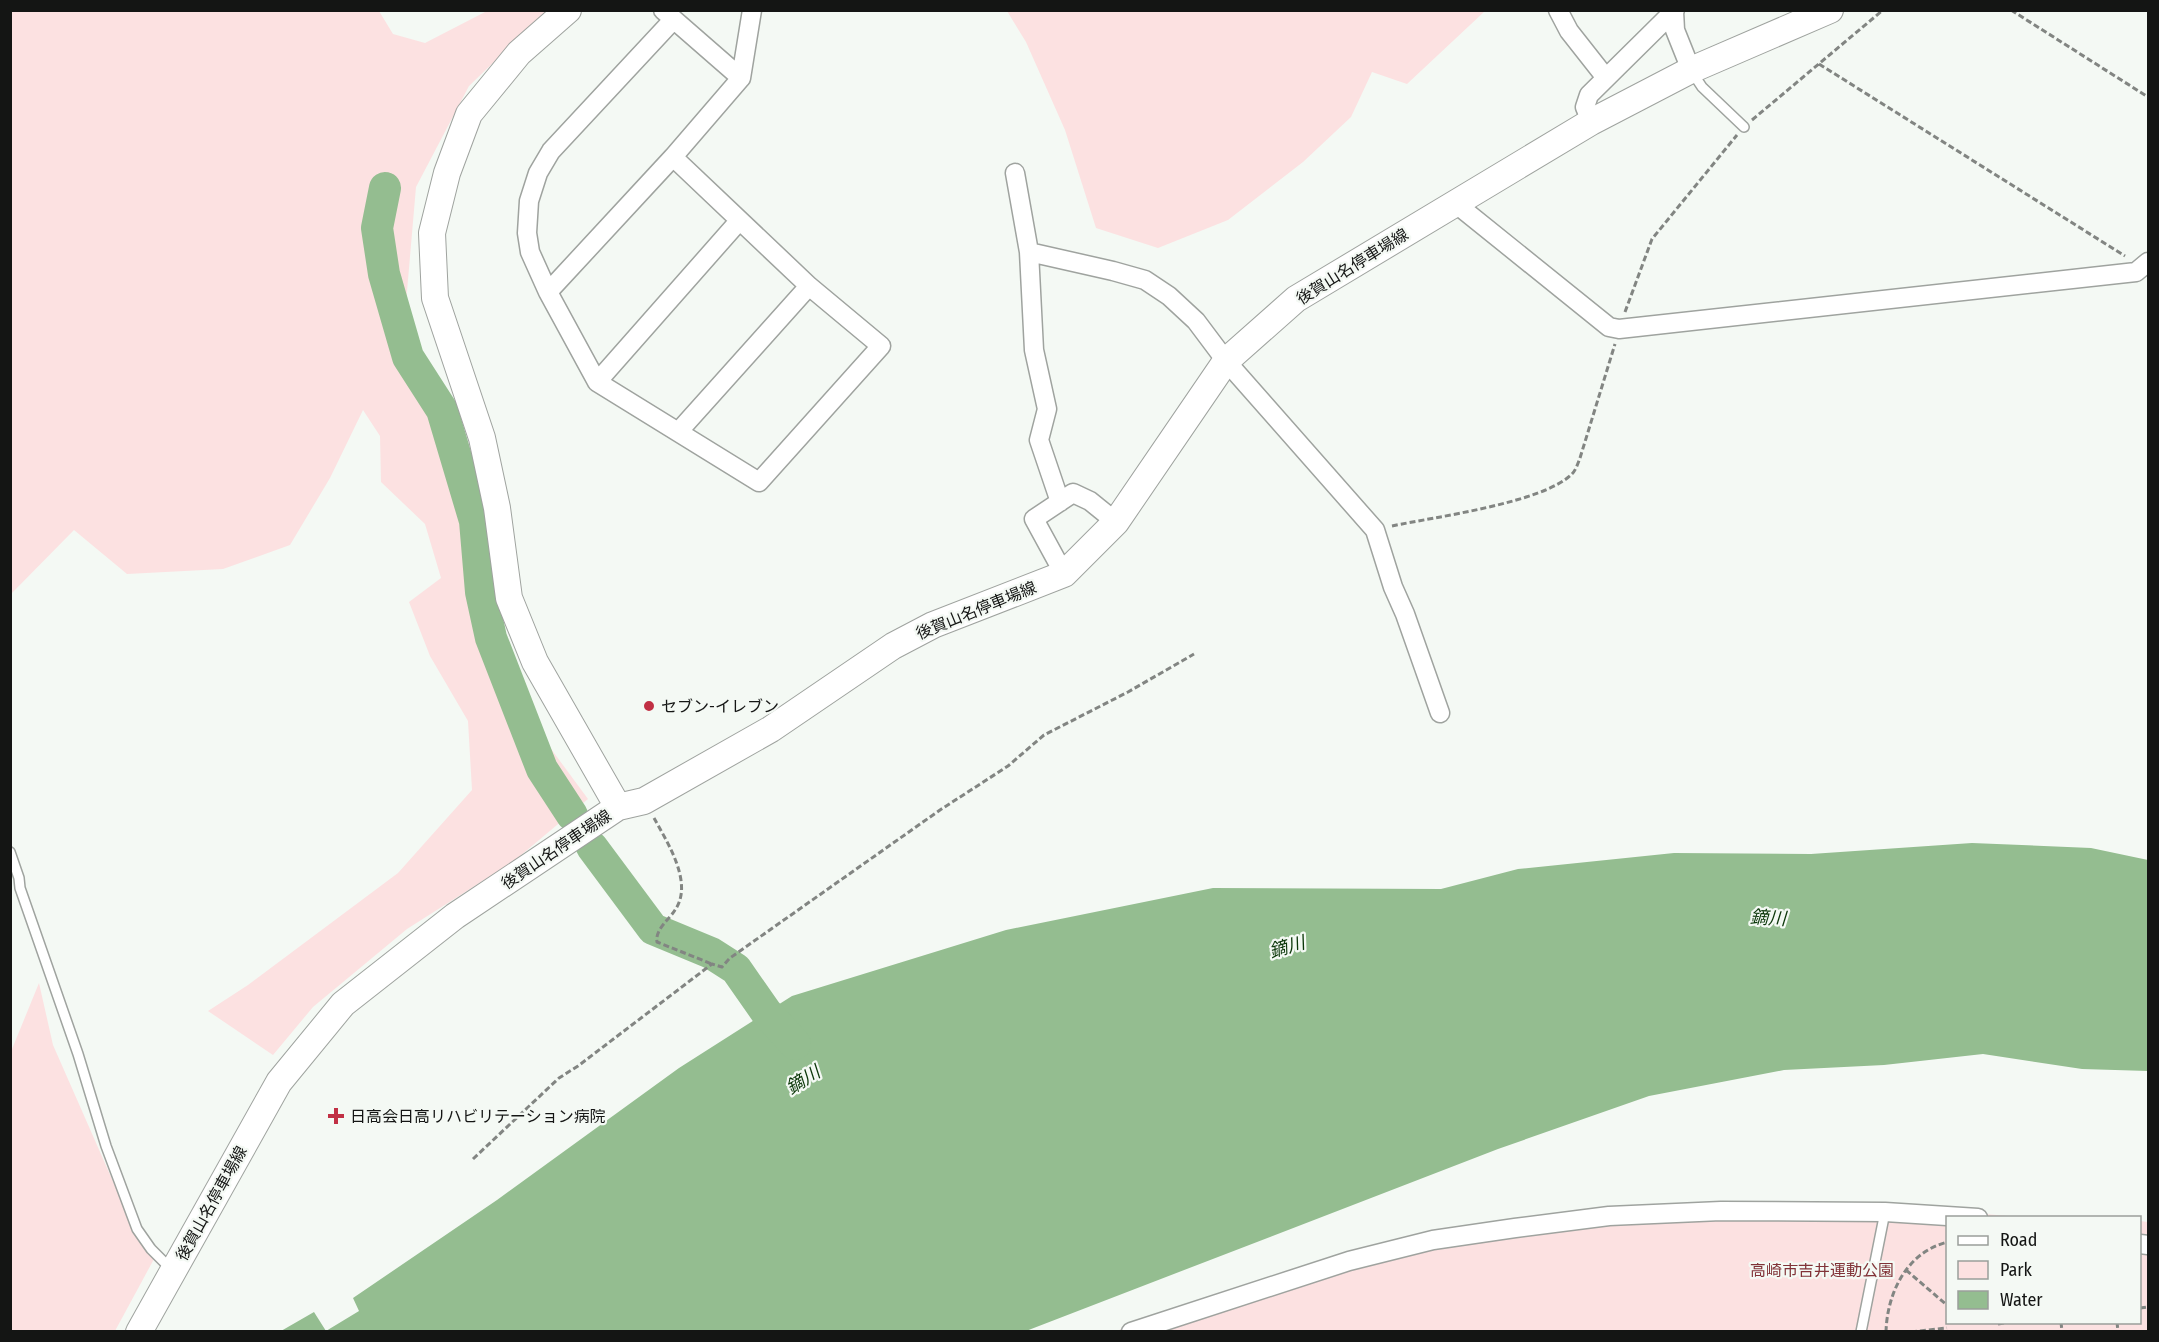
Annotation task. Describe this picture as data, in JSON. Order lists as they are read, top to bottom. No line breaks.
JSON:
{"streets":{"main road":["後賀山名停車場線"]},"water":["鏑川"],"parks":["高崎市吉井運動公園"],"places":{"other":["セブン-イレブン"],"health":["日高会日高リハビリテーション病院"]},"legend":["Road","Park","Water"]}
